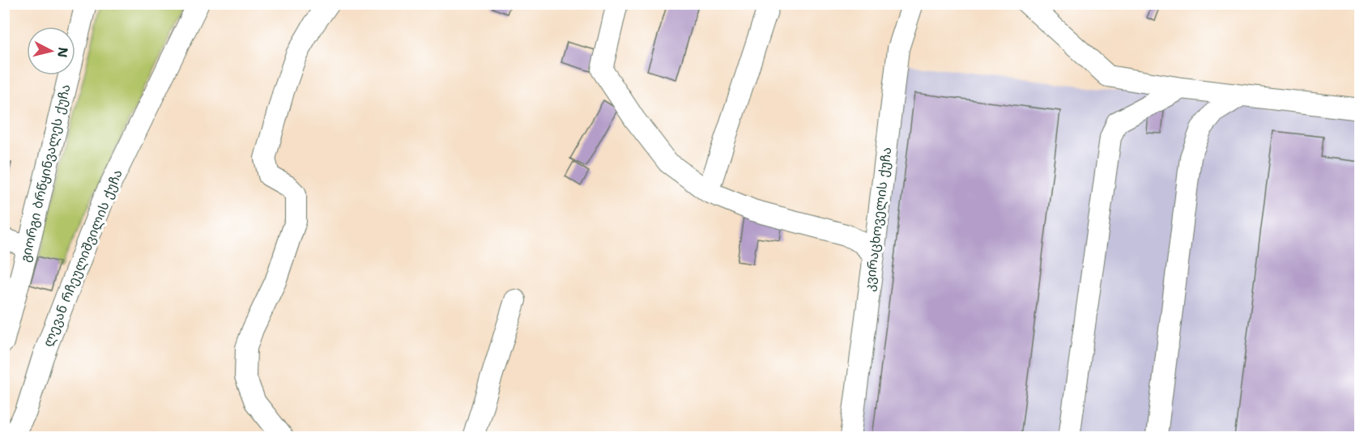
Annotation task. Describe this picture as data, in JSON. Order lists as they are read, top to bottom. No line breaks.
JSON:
{"streets":{"street":["გიორგი ბრწყინვალეს ქუჩა","კვირაცხოველის ქუჩა","ლევან რჩეულიშვილის ქუჩა"]},"north":"right"}
